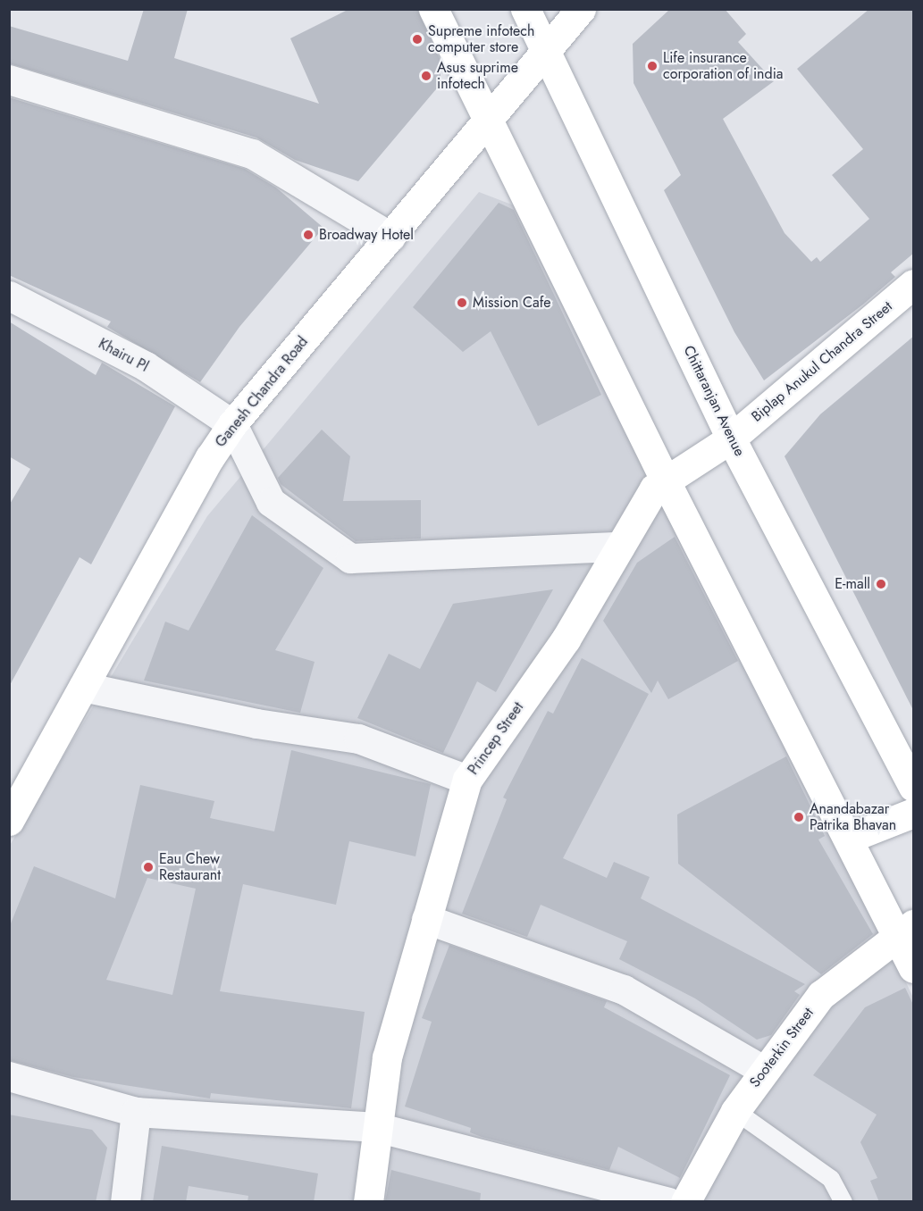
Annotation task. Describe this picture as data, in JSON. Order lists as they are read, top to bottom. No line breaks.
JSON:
{"streets":{"main road":["Biplap Anukul Chandra Street","Ganesh Chandra Road","Chittaranjan Avenue","Princep Street","Sooterkin Street"],"street":["Khairu Pl"]},"crossings":[["Khairu Pl","Ganesh Chandra Road"],["Biplap Anukul Chandra Street","Chittaranjan Avenue"],["Biplap Anukul Chandra Street","Princep Street"],["Ganesh Chandra Road","Chittaranjan Avenue"],["Chittaranjan Avenue","Princep Street"]],"places":["Supreme infotech computer store","Life insurance corporation of india","Asus suprime infotech","Broadway Hotel","Mission Cafe","E-mall","Anandabazar Patrika Bhavan","Eau Chew Restaurant"]}
